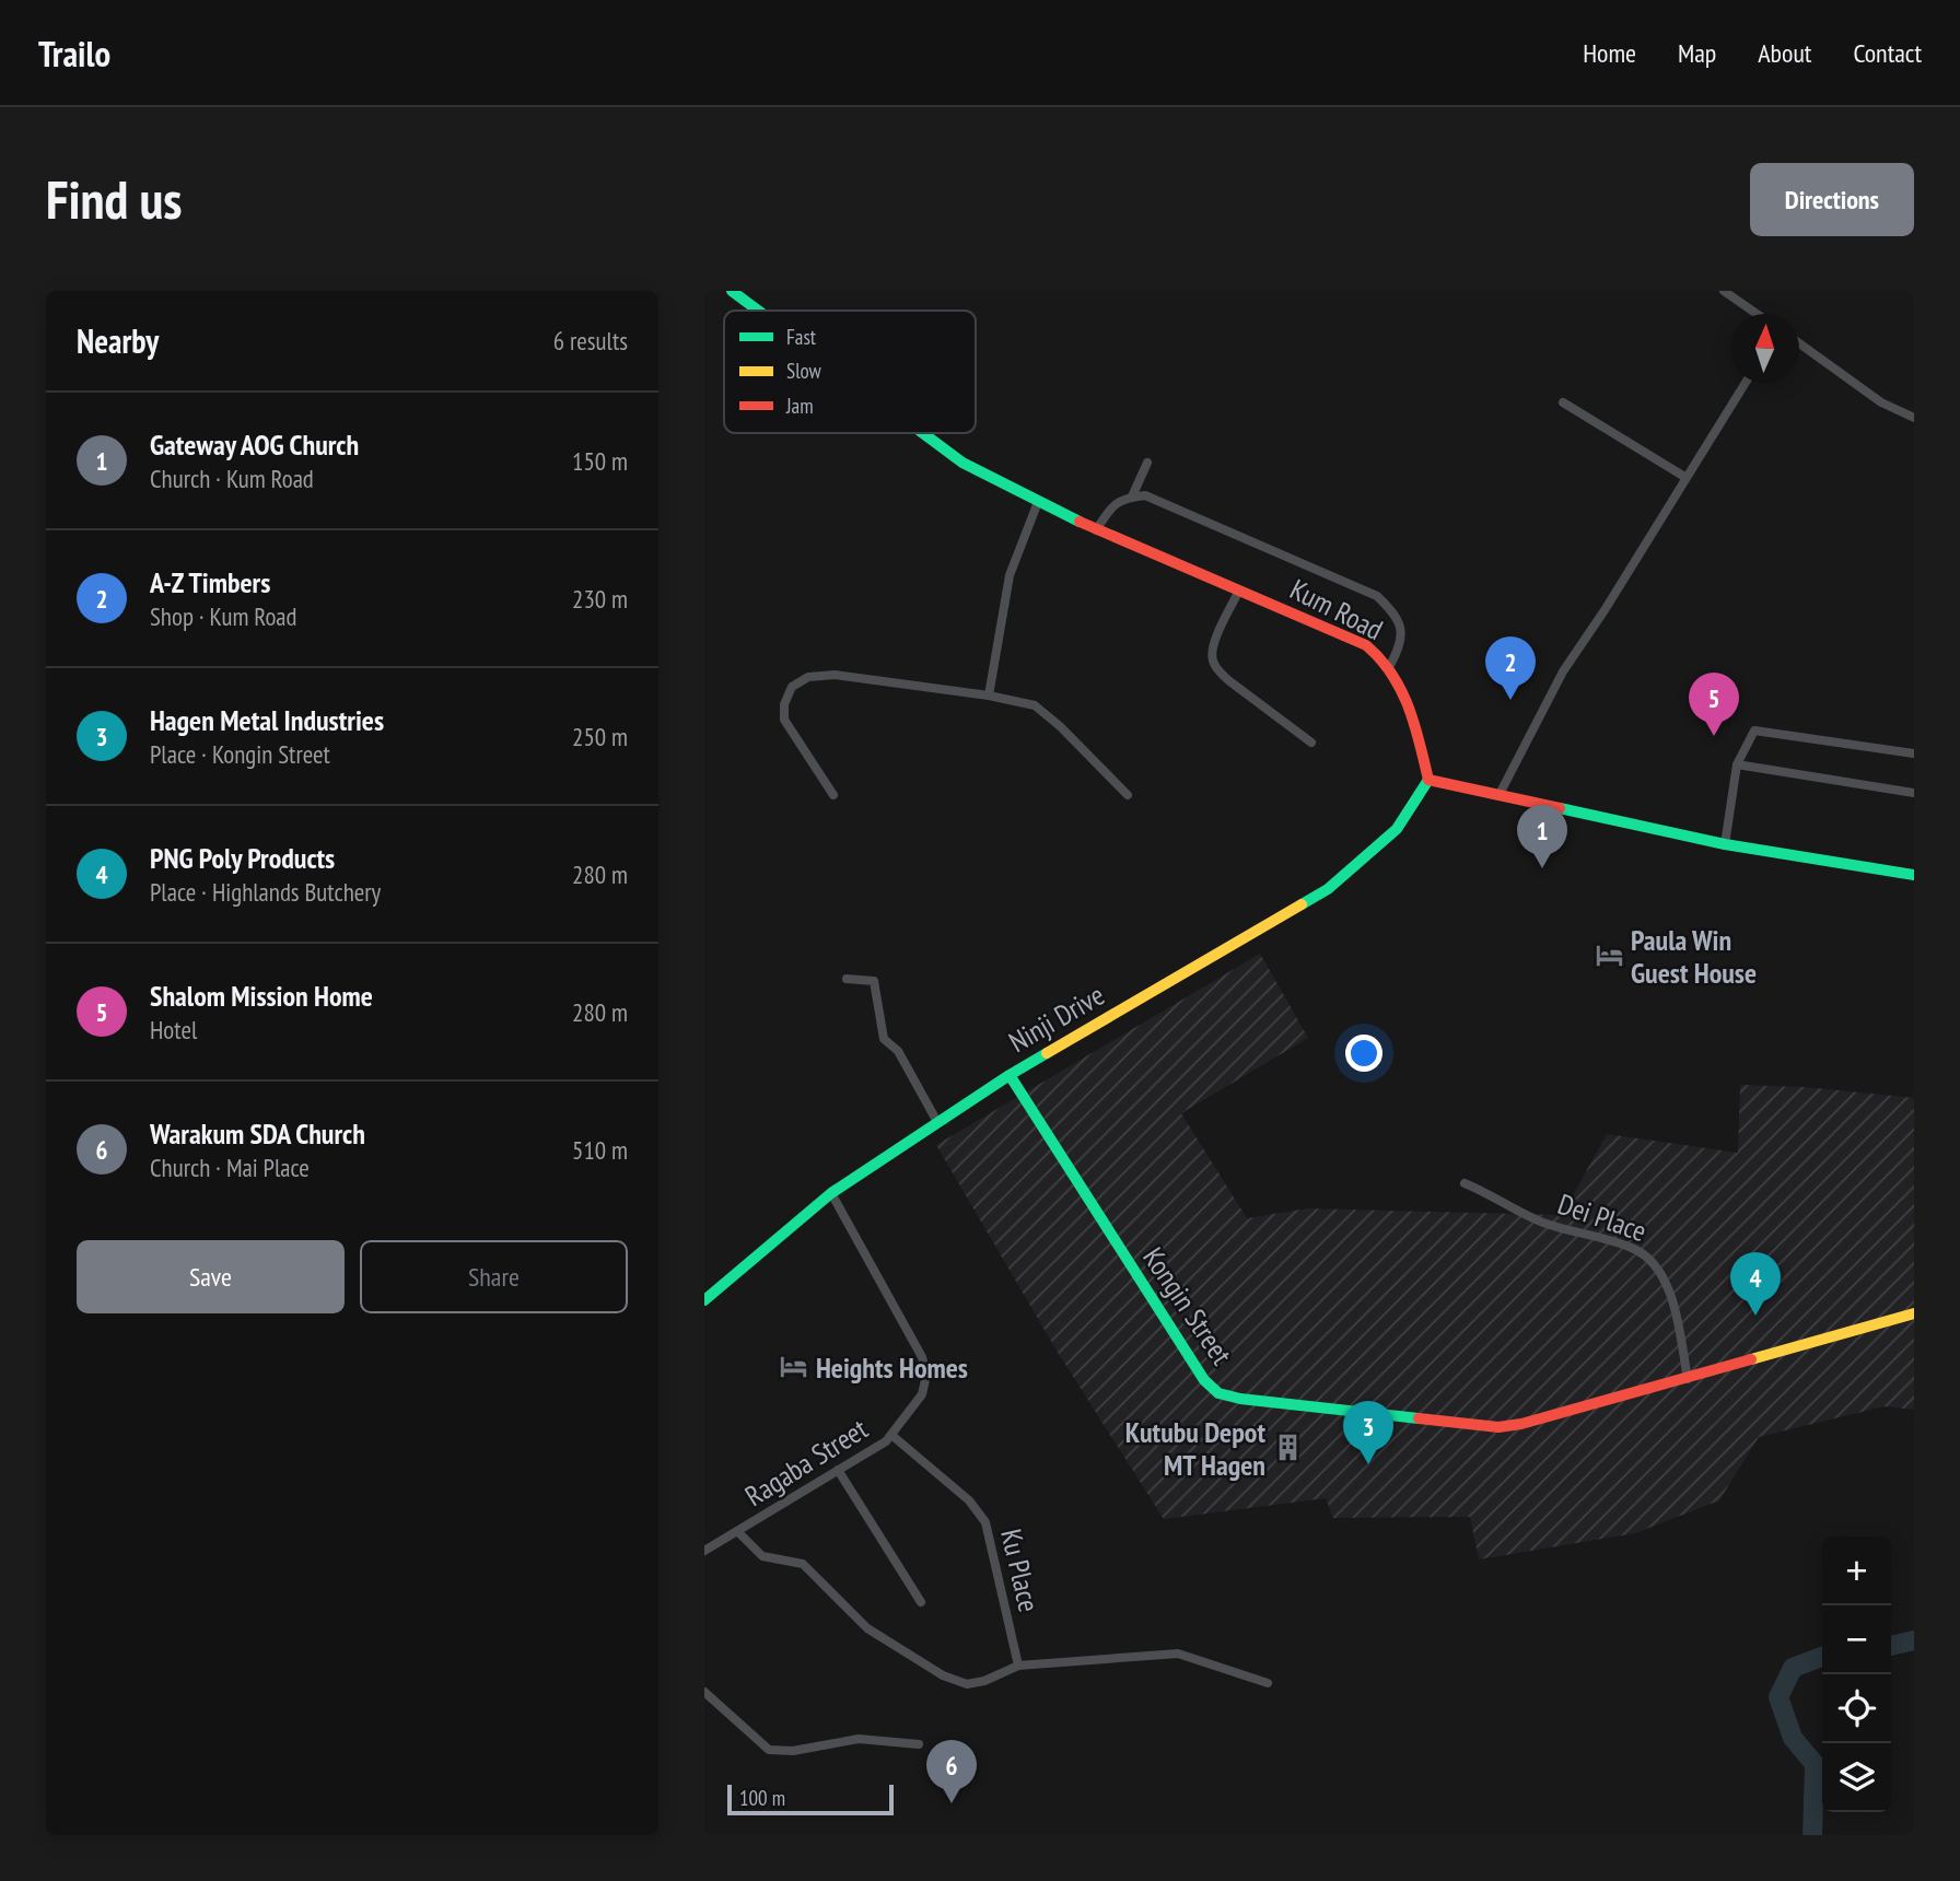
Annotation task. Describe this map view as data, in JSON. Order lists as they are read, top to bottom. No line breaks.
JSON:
{"streets":{"street":["Kum Road","Ninji Drive","Dei Place","Kongin Street","Ragaba Street","Ku Place"]},"crossings":[["Kum Road","Ninji Drive"],["Ninji Drive","Kongin Street"],["Ninji Drive","Ragaba Street"],["Dei Place","Kongin Street"],["Ragaba Street","Ku Place"]],"places":{"hotel":["Paula Win Guest House","Heights Homes"],"building":["Kutubu Depot MT Hagen"]},"legend":["Fast","Slow","Jam"],"scale_bar":"100 m","north":"top","page":{"header":"Trailo","nav":["Home","Map","About","Contact"],"buttons":["Directions",["Save","Share"]],"title":"Find us","heading":["Nearby","6 results"],"list":[{"mark":"1","name":"Gateway AOG Church","note":"Church · Kum Road","value":"150 m"},{"mark":"2","name":"A-Z Timbers","note":"Shop · Kum Road","value":"230 m"},{"mark":"3","name":"Hagen Metal Industries","note":"Place · Kongin Street","value":"250 m"},{"mark":"4","name":"PNG Poly Products","note":"Place · Highlands Butchery","value":"280 m"},{"mark":"5","name":"Shalom Mission Home","note":"Hotel","value":"280 m"},{"mark":"6","name":"Warakum SDA Church","note":"Church · Mai Place","value":"510 m"}],"pins":["2","5","1","4","3","6"],"map_buttons":["+","−"],"scale":"100 m"}}
